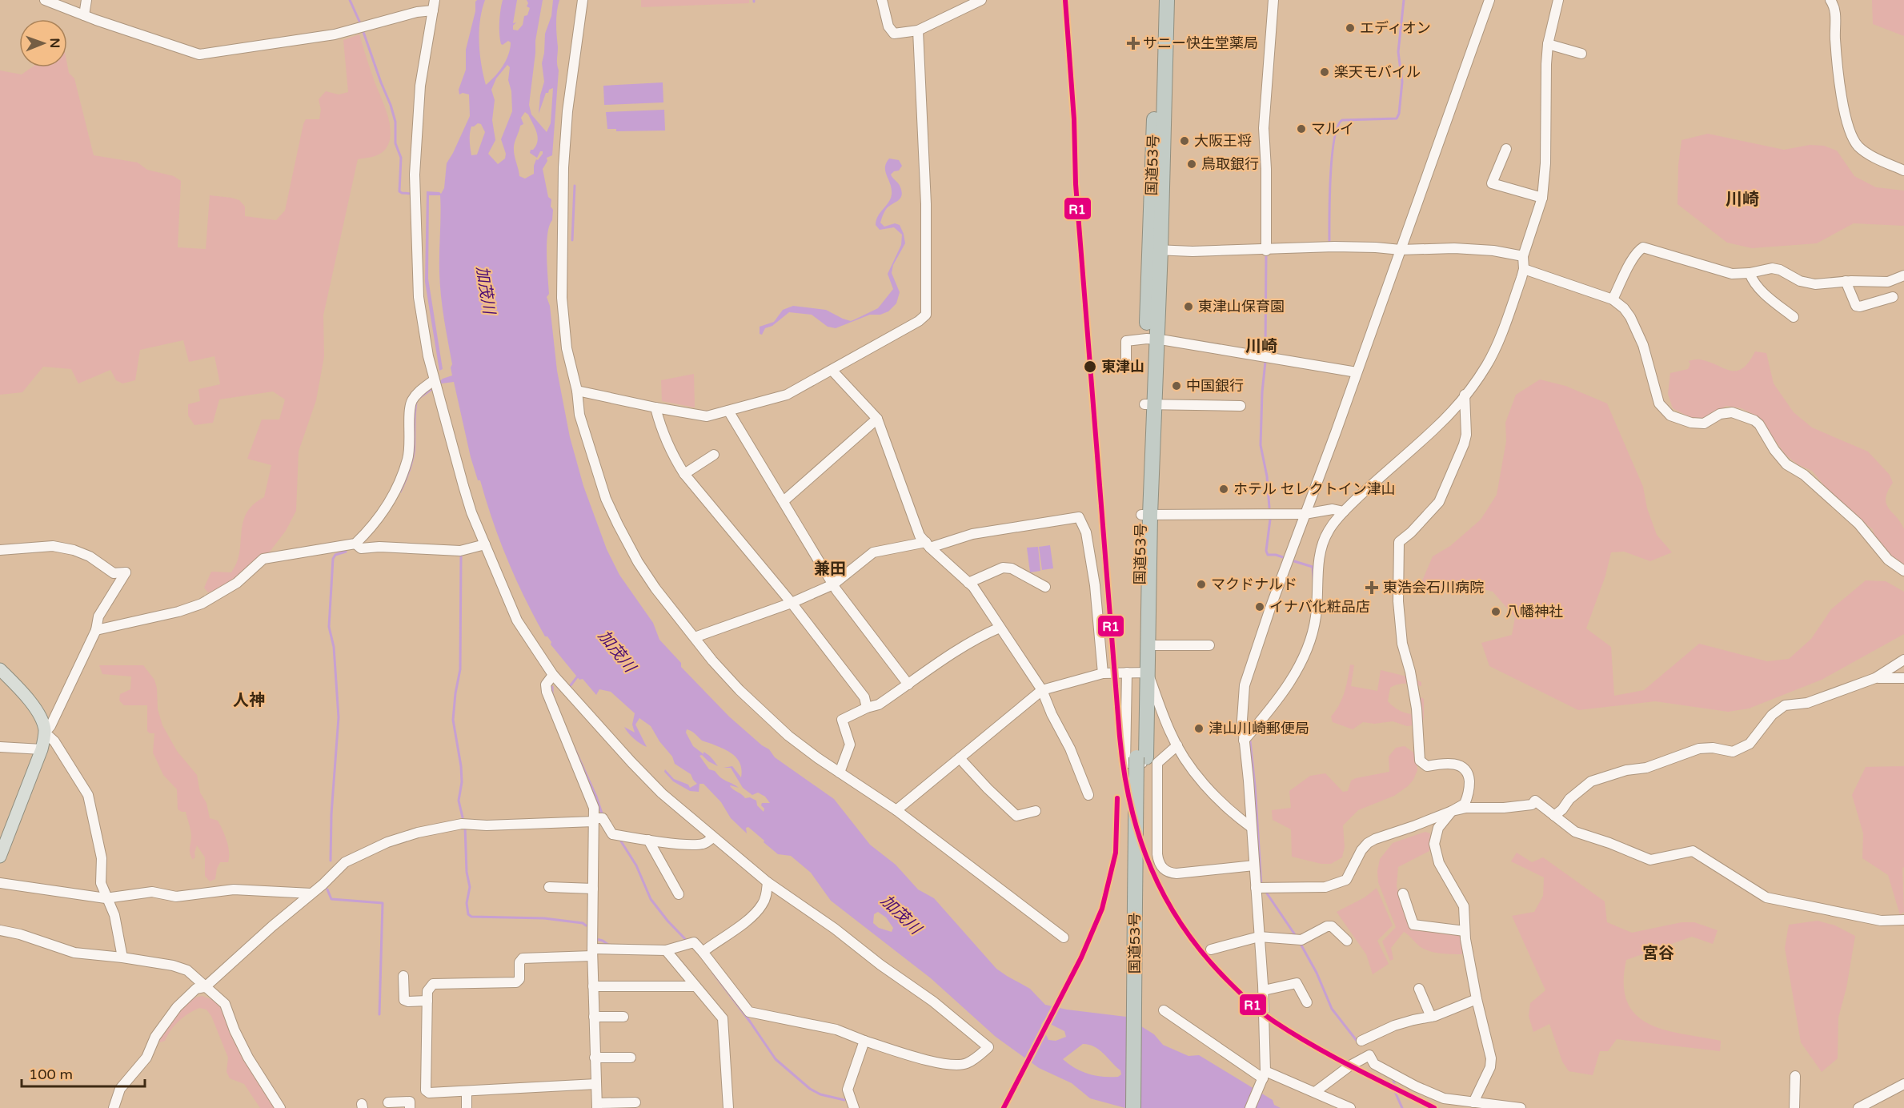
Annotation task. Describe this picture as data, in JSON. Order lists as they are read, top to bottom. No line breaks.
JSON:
{"streets":{"highway":["国道53号"]},"districts":["川崎","川崎","兼田","人神","宮谷"],"water":["加茂川"],"places":{"other":["エディオン","楽天モバイル","マルイ","大阪王将","鳥取銀行","東津山保育園","東津山","中国銀行","ホテル セレクトイン津山","マクドナルド","イナバ化粧品店","八幡神社","津山川崎郵便局"],"health":["サニー快生堂薬局","東浩会石川病院"]},"lines":["transit line R1"],"scale_bar":"100 m","north":"right"}
